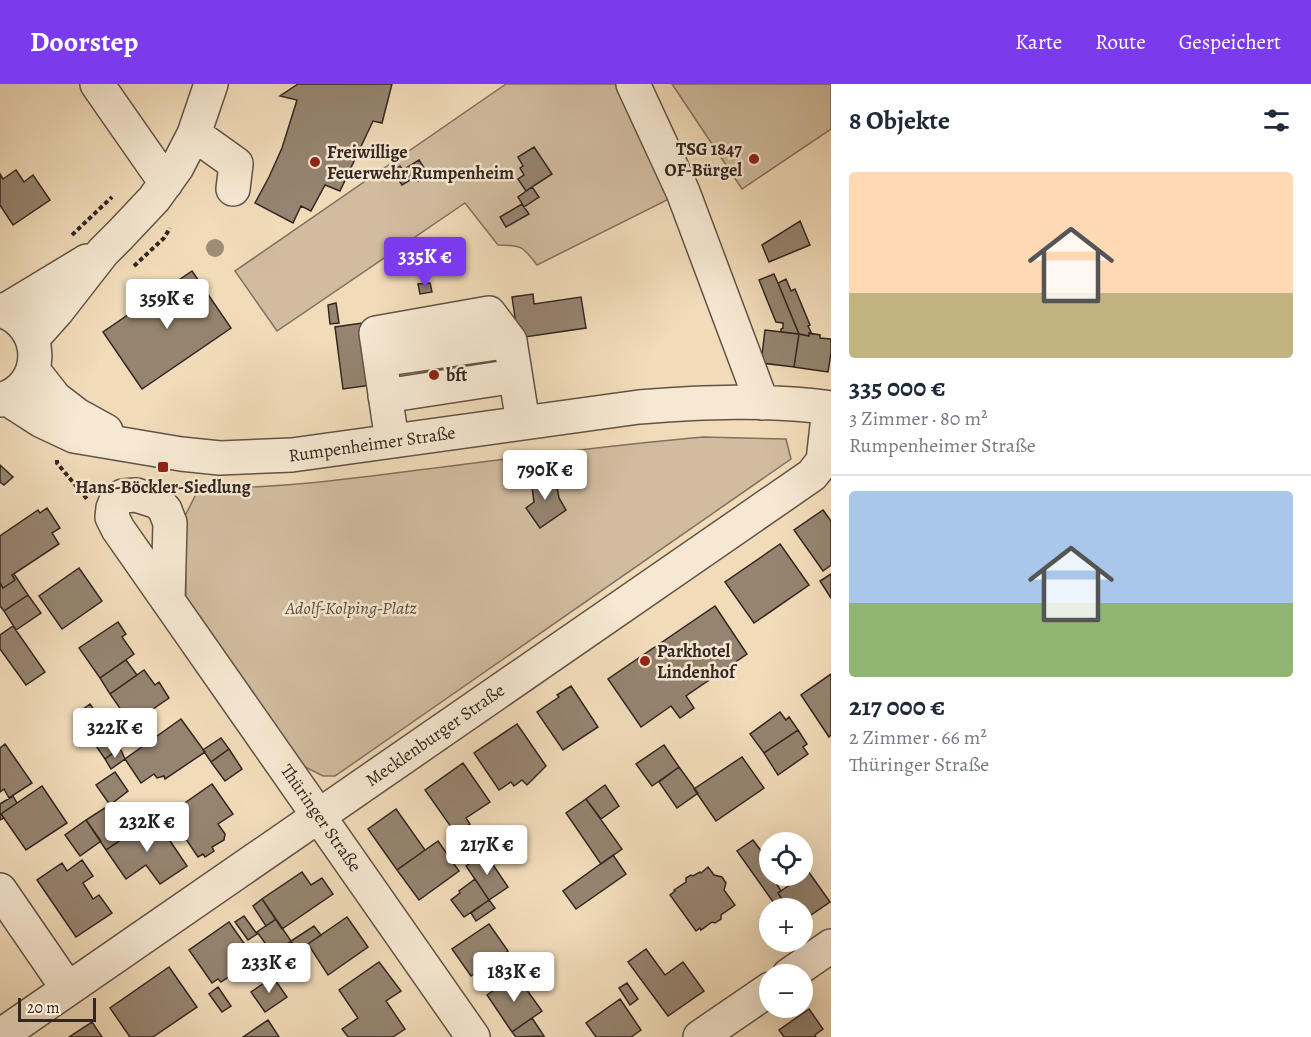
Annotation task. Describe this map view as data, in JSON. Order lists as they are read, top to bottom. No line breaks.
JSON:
{"streets":{"street":["Rumpenheimer Straße","Mecklenburger Straße","Thüringer Straße"]},"crossings":[["Rumpenheimer Straße","Mecklenburger Straße"],["Mecklenburger Straße","Thüringer Straße"]],"parks":["Adolf-Kolping-Platz"],"places":{"other":["TSG 1847 OF-Bürgel","Freiwillige Feuerwehr Rumpenheim","bft","Parkhotel Lindenhof"],"transit":["Hans-Böckler-Siedlung"]},"scale_bar":"20 m","page":{"header":"Doorstep","nav":["Karte","Route","Gespeichert"],"heading":"8 Objekte","list":[{"name":"335 000 €","note":"3 Zimmer · 80 m² · Rumpenheimer Straße"},{"name":"217 000 €","note":"2 Zimmer · 66 m² · Thüringer Straße"}],"price":["335K €","359K €","790K €","322K €","232K €","217K €","233K €","183K €"],"map_buttons":["+","−"],"scale":"20 m"}}
